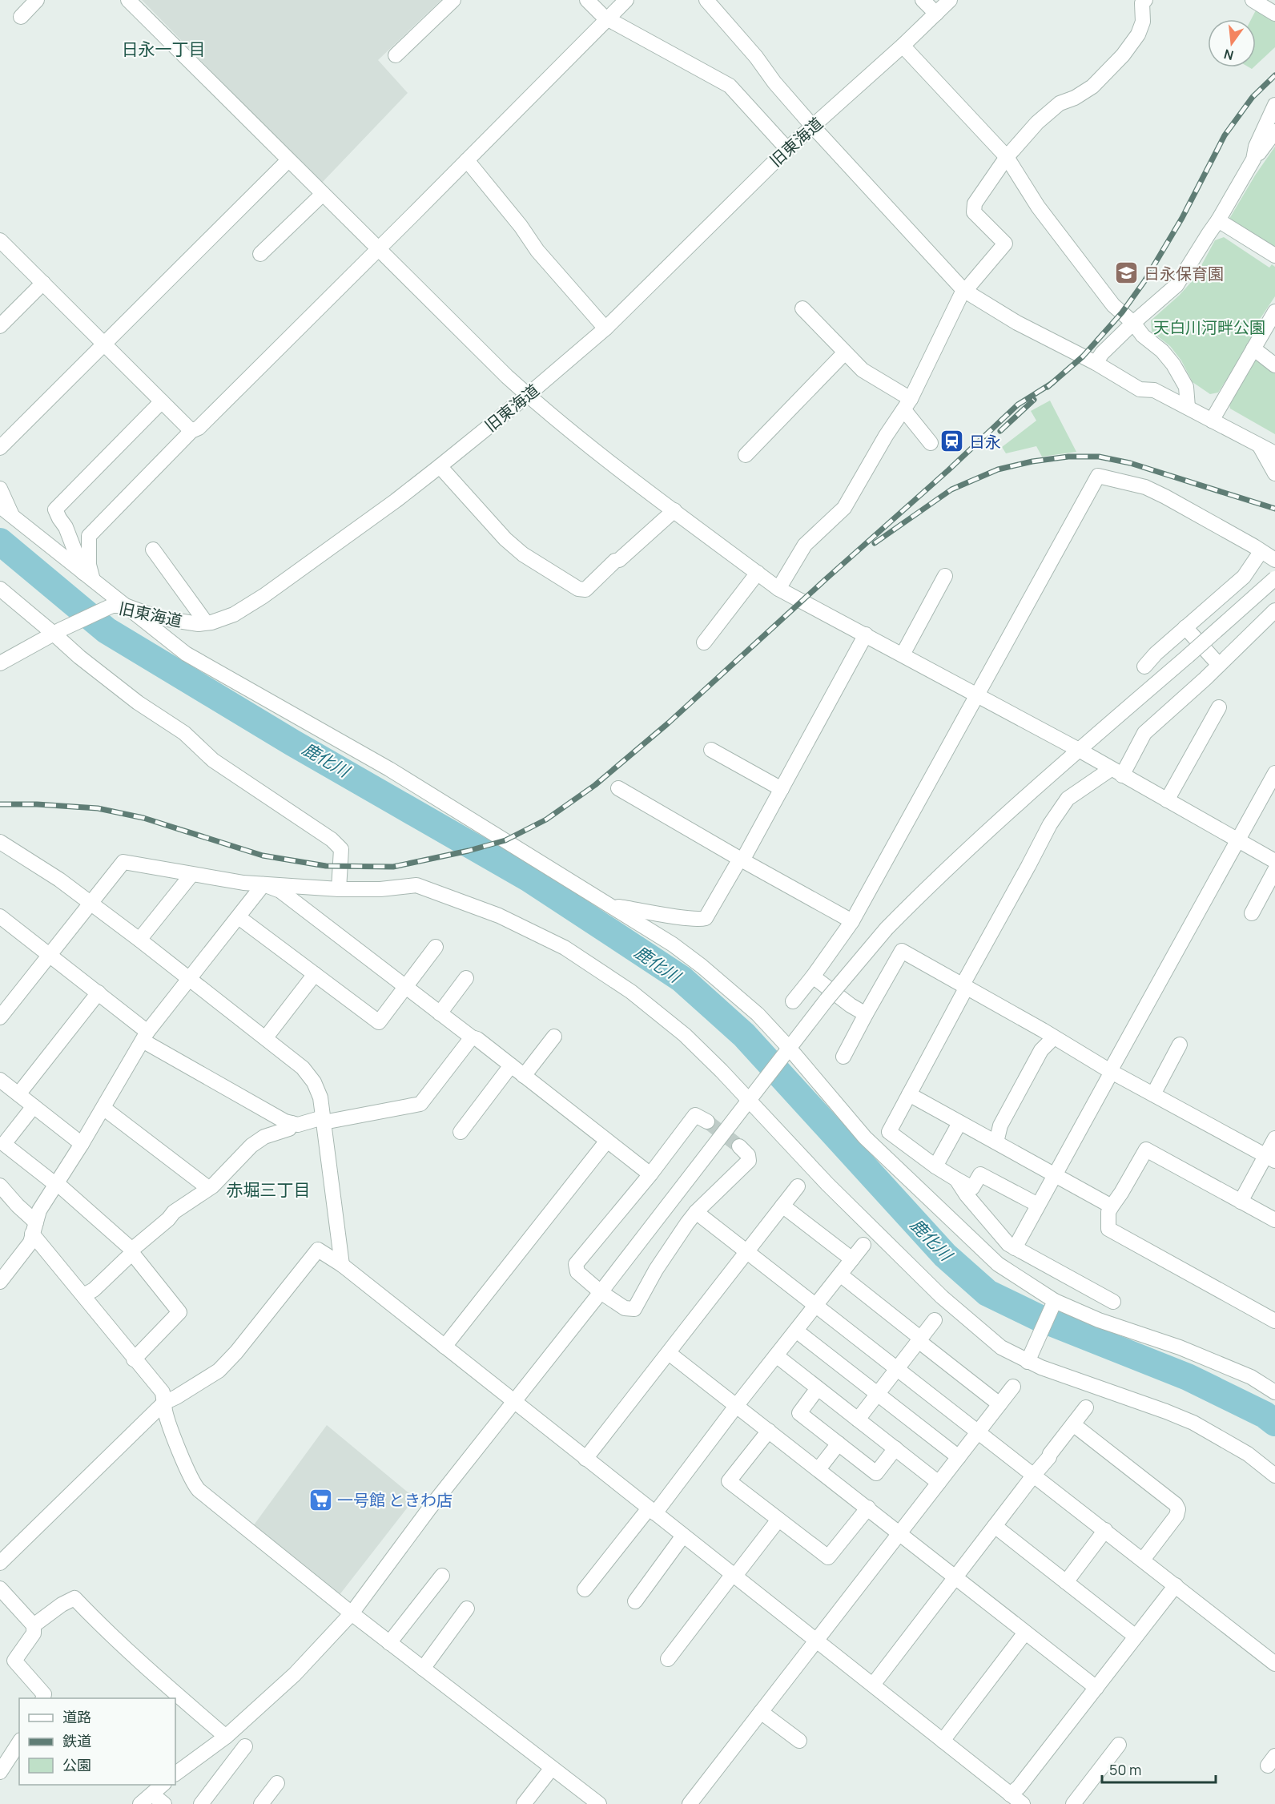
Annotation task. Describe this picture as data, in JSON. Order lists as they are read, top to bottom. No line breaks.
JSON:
{"streets":{"street":["旧東海道"]},"districts":["日永一丁目","赤堀三丁目"],"water":["鹿化川"],"parks":["天白川河畔公園"],"places":{"school or university":["日永保育園"],"station":["日永"],"supermarket":["一号館 ときわ店"]},"legend":["道路","鉄道","公園"],"scale_bar":"50 m","north":"bottom"}
